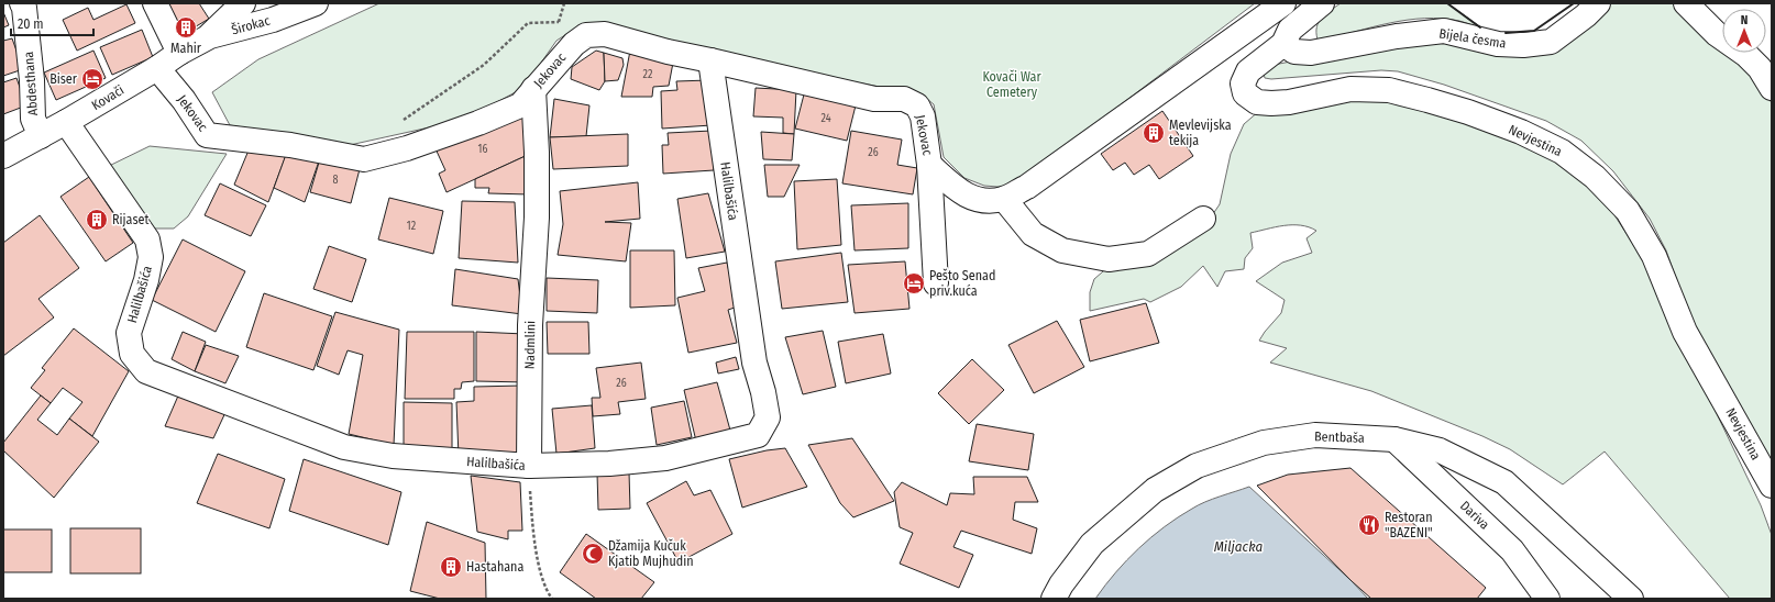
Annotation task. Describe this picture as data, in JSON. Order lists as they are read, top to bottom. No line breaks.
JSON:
{"streets":{"street":["Širokac","Bijela česma","Jekovac","Abdesthana","Kovači","Nevjestina","Halilbašića","Nadmlini","Bentbaša","Dariva"]},"crossings":[["Širokac","Kovači"],["Bijela česma","Nevjestina"],["Jekovac","Kovači"],["Jekovac","Halilbašića"],["Jekovac","Nadmlini"],["Abdesthana","Kovači"],["Kovači","Halilbašića"],["Halilbašića","Nadmlini"],["Bentbaša","Dariva"]],"water":["Miljacka"],"parks":["Kovači War Cemetery"],"places":{"building":["Mahir","Mevlevijska tekija","Rijaset","Hastahana"],"hotel":["Biser","Pešto Senad priv.kuća"],"restaurant":["Restoran \"BAZENI\""],"mosque":["Džamija Kučuk Kjatib Mujhudin"]},"house_numbers":["22","24","16","26","8","12","26"],"scale_bar":"20 m","north":"top"}
